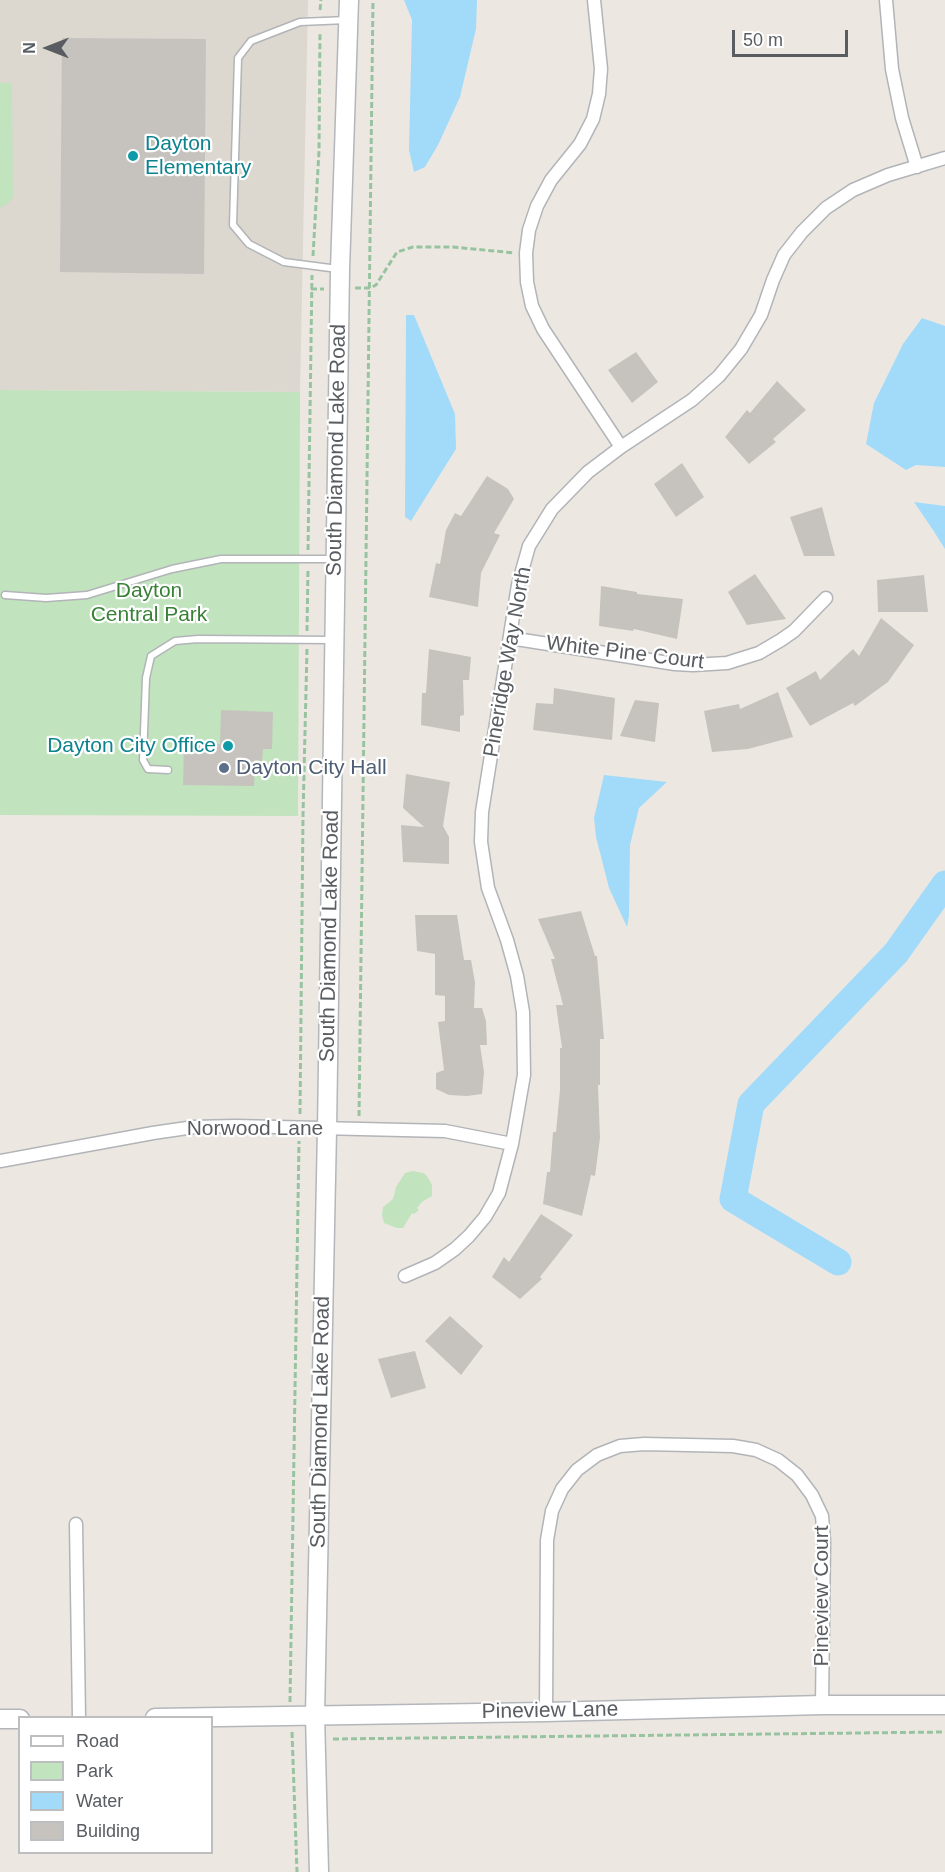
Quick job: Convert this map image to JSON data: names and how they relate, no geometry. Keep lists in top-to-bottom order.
{
  "streets": {
    "street": [
      "South Diamond Lake Road",
      "White Pine Court",
      "Pineridge Way North",
      "Norwood Lane",
      "Pineview Court",
      "Pineview Lane"
    ]
  },
  "crossings": [
    ["South Diamond Lake Road", "Norwood Lane"],
    ["South Diamond Lake Road", "Pineview Lane"],
    ["White Pine Court", "Pineridge Way North"],
    ["Pineridge Way North", "Norwood Lane"],
    ["Pineview Court", "Pineview Lane"]
  ],
  "parks": ["Dayton Central Park"],
  "places": ["Dayton Elementary", "Dayton City Office", "Dayton City Hall"],
  "legend": [
    "Road",
    "Park",
    "Water",
    "Building"
  ],
  "scale_bar": "50 m",
  "north": "left"
}
